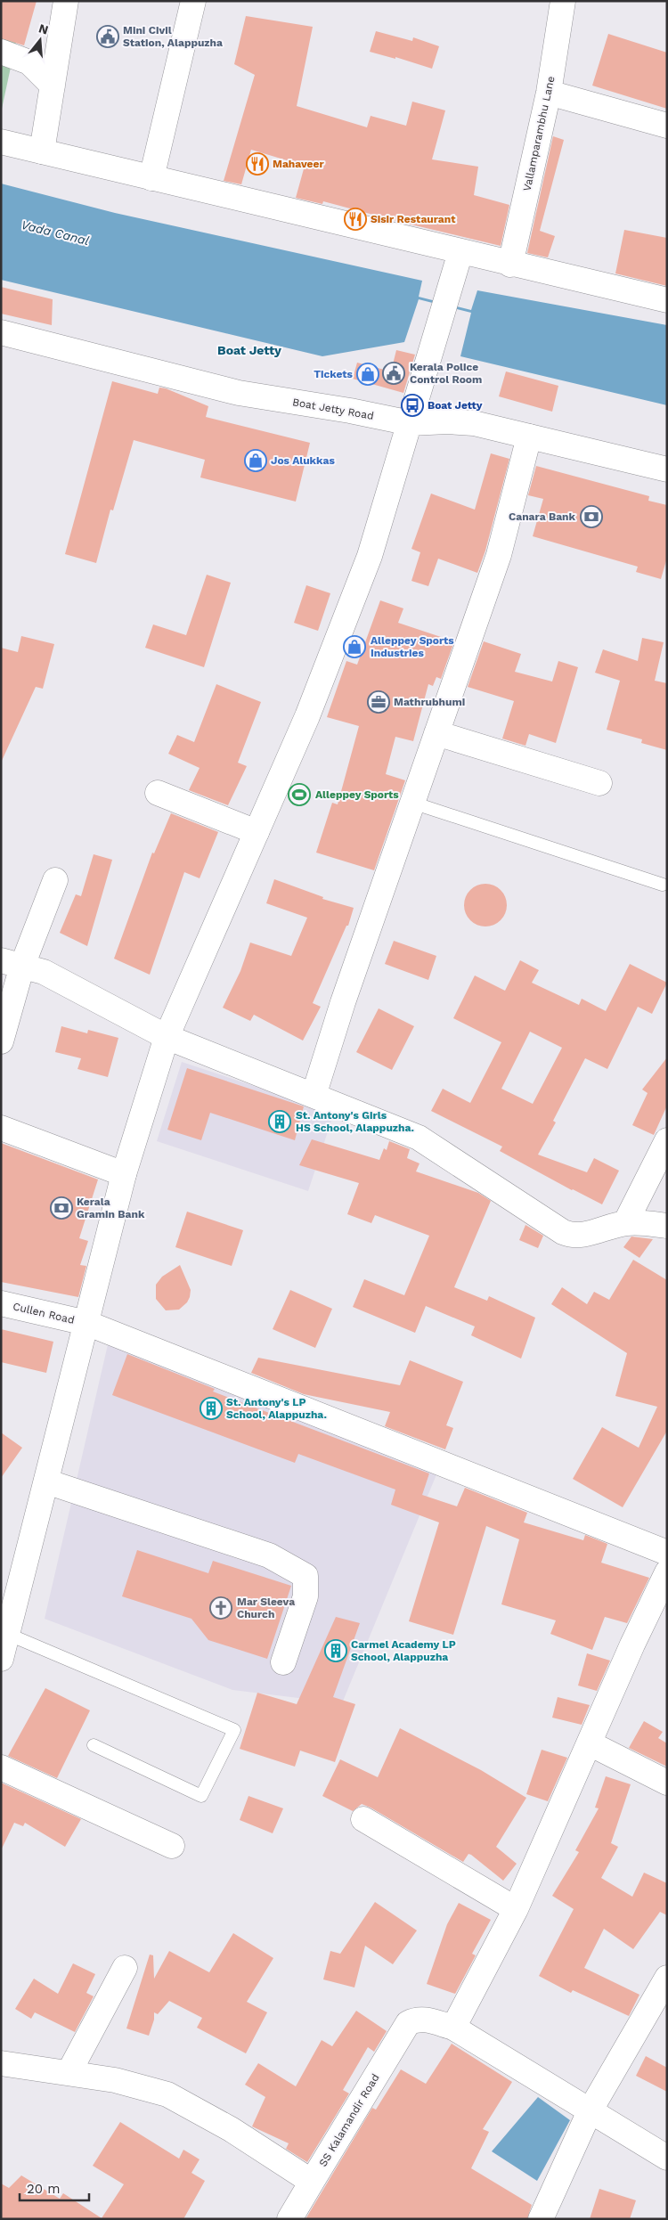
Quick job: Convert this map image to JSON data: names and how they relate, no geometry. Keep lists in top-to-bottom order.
{
  "streets": {
    "street": [
      "Vallamparambhu Lane",
      "Boat Jetty Road",
      "Cullen Road",
      "SS Kalamandir Road"
    ]
  },
  "districts": ["Boat Jetty"],
  "water": ["Vada Canal"],
  "places": {
    "public building": ["Mini Civil Station, Alappuzha", "Kerala Police Control Room"],
    "restaurant": ["Mahaveer", "Sisir Restaurant"],
    "shop": ["Tickets", "Jos Alukkas", "Alleppey Sports Industries"],
    "bus stop": ["Boat Jetty"],
    "bank": ["Canara Bank", "Kerala Gramin Bank"],
    "office": ["Mathrubhumi"],
    "sports": ["Alleppey Sports"],
    "building": ["St. Antony's Girls HS School, Alappuzha.", "St. Antony's LP School, Alappuzha.", "Carmel Academy LP School, Alappuzha"],
    "church": ["Mar Sleeva Church"]
  },
  "scale_bar": "20 m",
  "north": "top"
}
